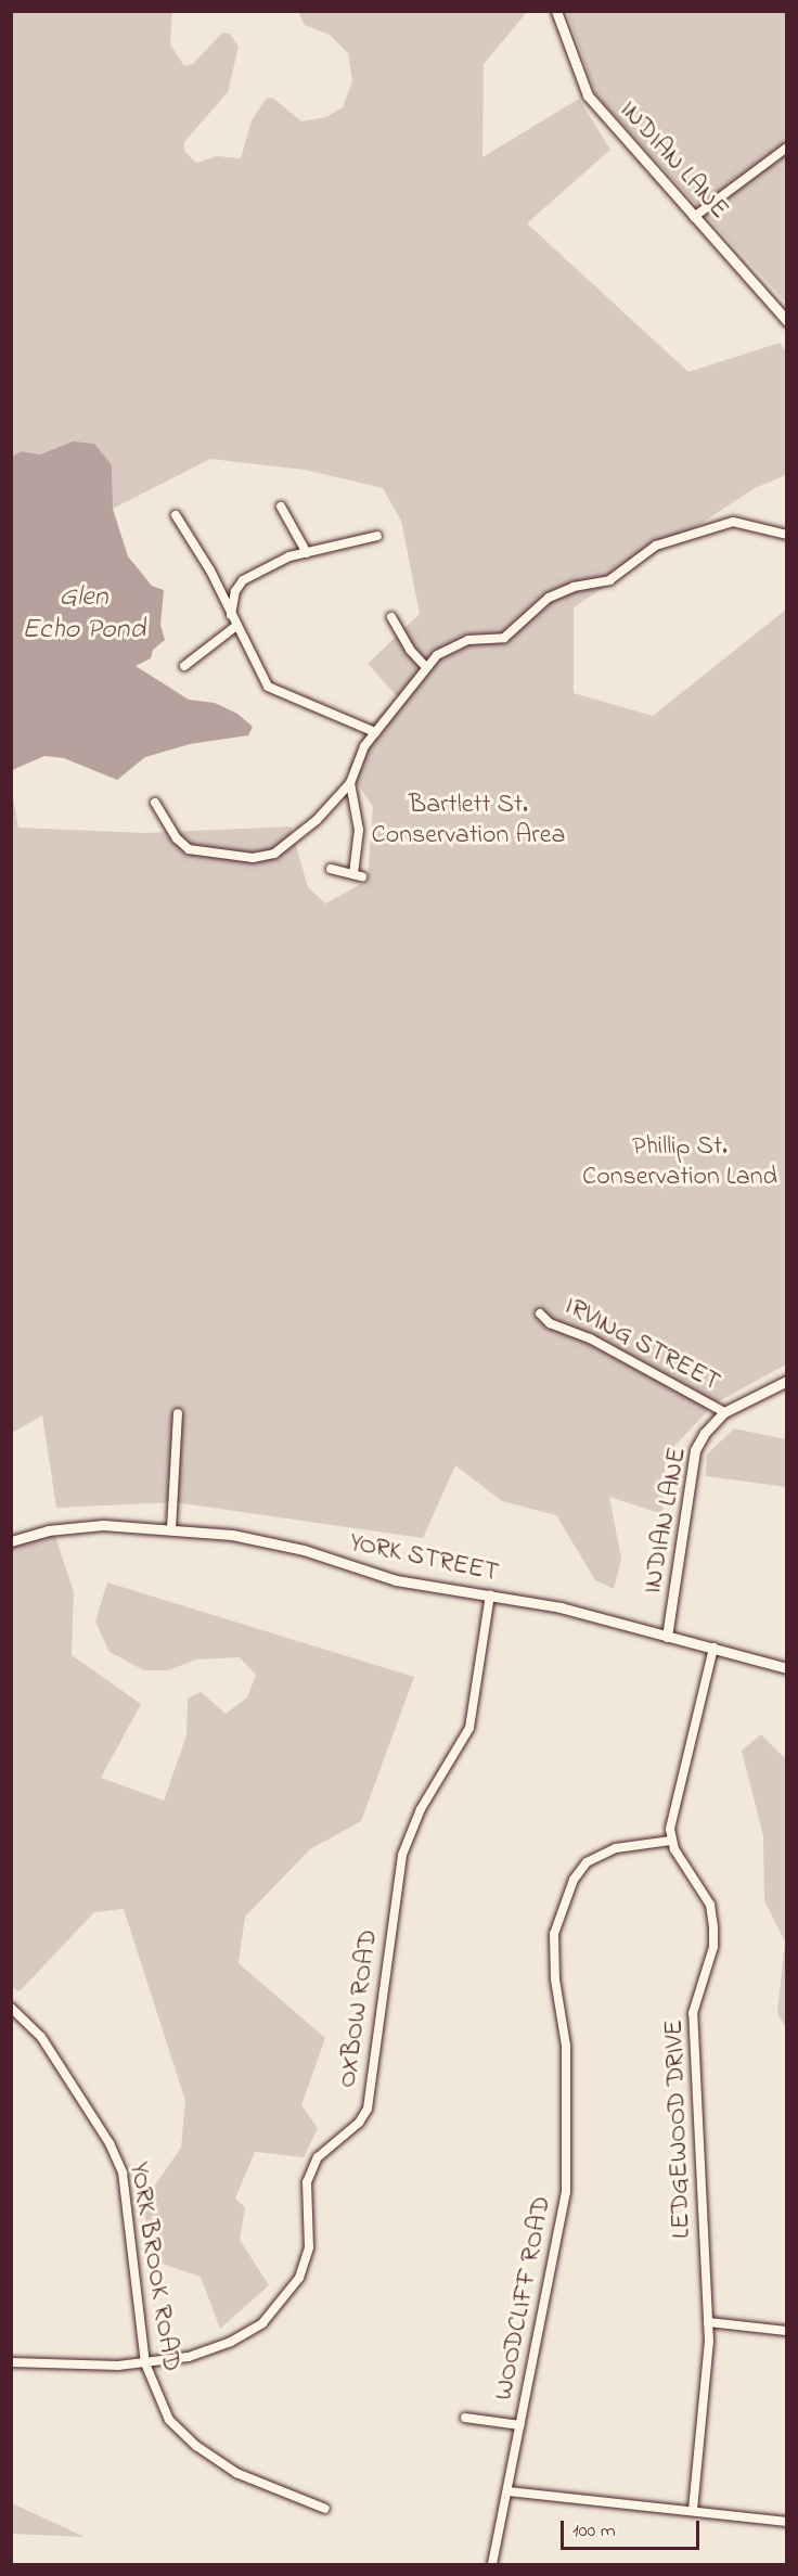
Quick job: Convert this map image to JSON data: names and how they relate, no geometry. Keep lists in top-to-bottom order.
{
  "streets": {
    "street": [
      "INDIAN LANE",
      "IRVING STREET",
      "YORK STREET",
      "OXBOW ROAD",
      "LEDGEWOOD DRIVE",
      "YORK BROOK ROAD",
      "WOODCLIFF ROAD"
    ]
  },
  "crossings": [
    ["INDIAN LANE", "IRVING STREET"],
    ["INDIAN LANE", "YORK STREET"],
    ["YORK STREET", "OXBOW ROAD"],
    ["OXBOW ROAD", "YORK BROOK ROAD"],
    ["LEDGEWOOD DRIVE", "WOODCLIFF ROAD"]
  ],
  "water": ["Glen Echo Pond"],
  "parks": ["Bartlett St. Conservation Area", "Phillip St. Conservation Land"],
  "scale_bar": "100 m"
}
